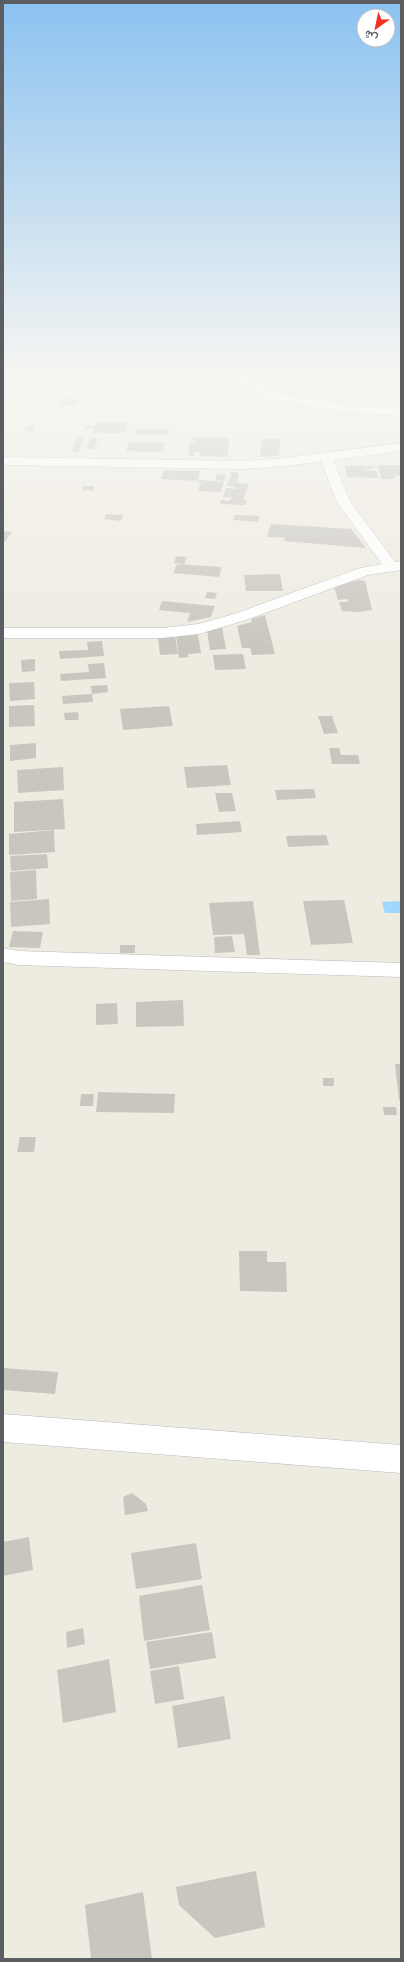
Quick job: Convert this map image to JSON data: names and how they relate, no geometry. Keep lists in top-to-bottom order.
{
  "north": "bottom left"
}
